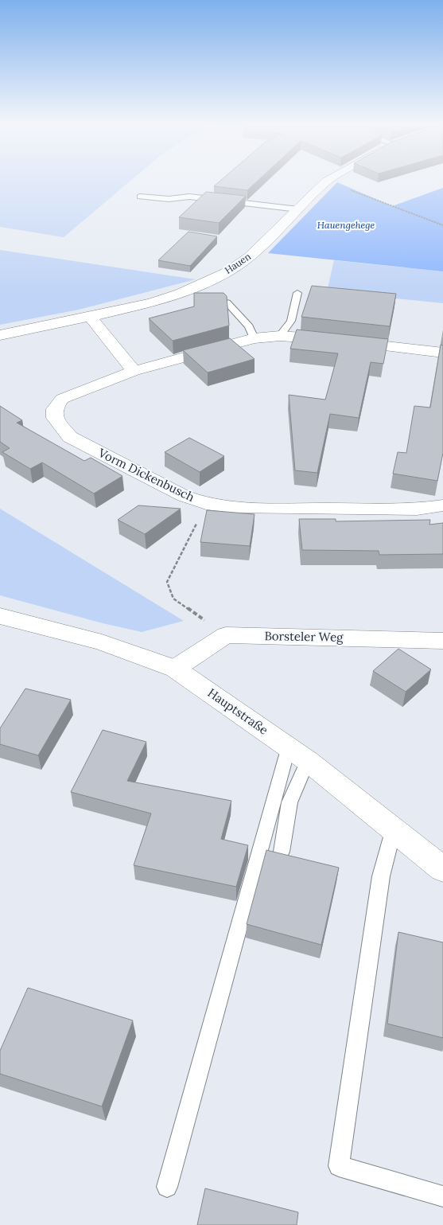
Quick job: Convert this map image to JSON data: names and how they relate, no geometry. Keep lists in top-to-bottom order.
{
  "streets": {
    "street": [
      "Hauen",
      "Vorm Dickenbusch",
      "Borsteler Weg",
      "Hauptstraße"
    ]
  },
  "parks": ["Hauengehege"]
}
